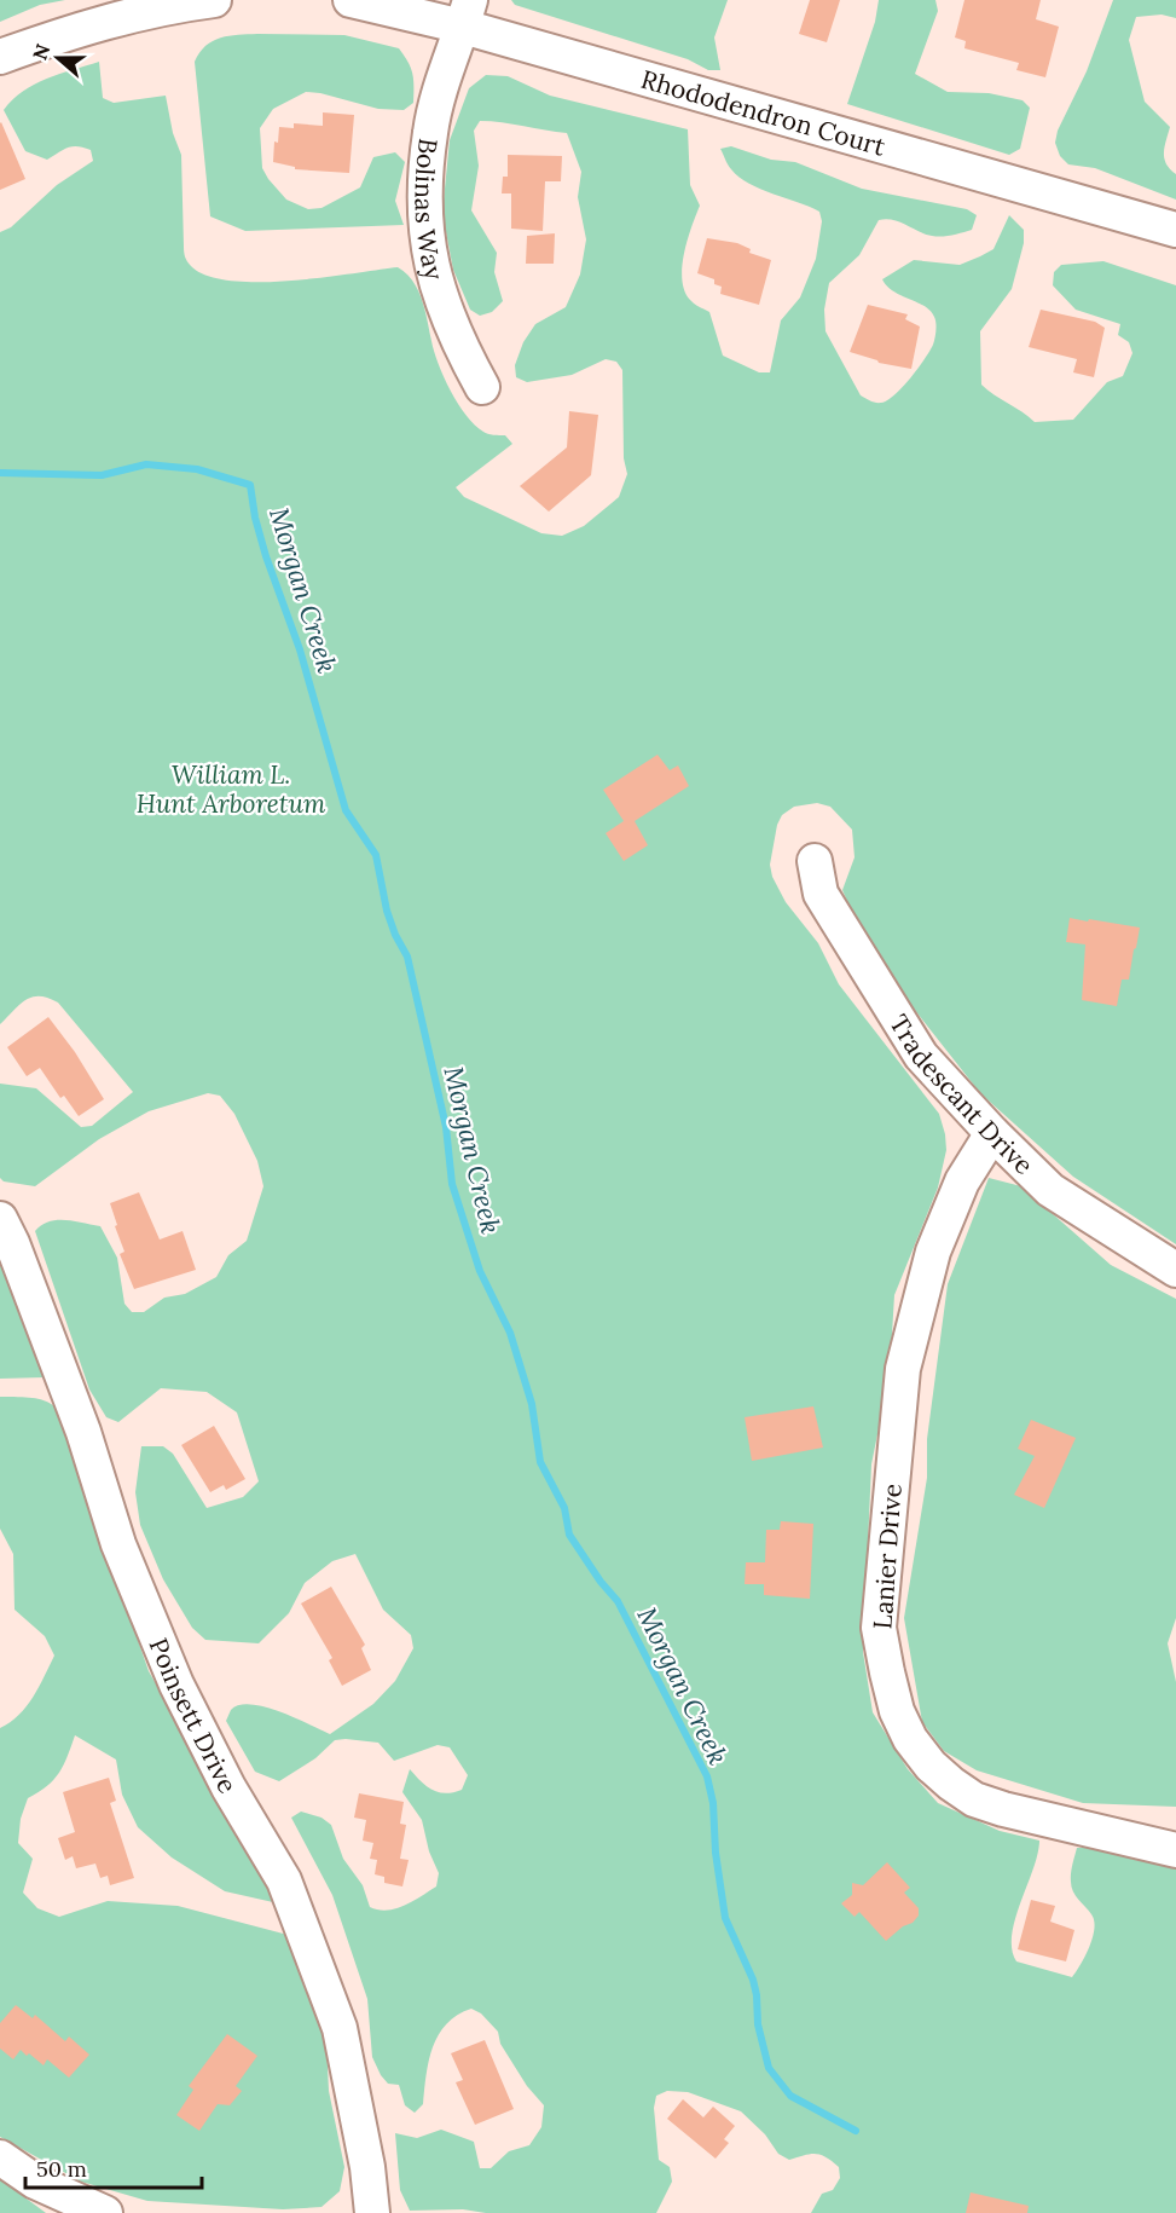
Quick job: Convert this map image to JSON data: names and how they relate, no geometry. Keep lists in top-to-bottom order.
{
  "streets": {
    "street": [
      "Rhododendron Court",
      "Bolinas Way",
      "Tradescant Drive",
      "Lanier Drive",
      "Poinsett Drive"
    ]
  },
  "crossings": [
    ["Rhododendron Court", "Bolinas Way"],
    ["Tradescant Drive", "Lanier Drive"]
  ],
  "water": ["Morgan Creek"],
  "parks": ["William L. Hunt Arboretum"],
  "scale_bar": "50 m",
  "north": "left"
}
